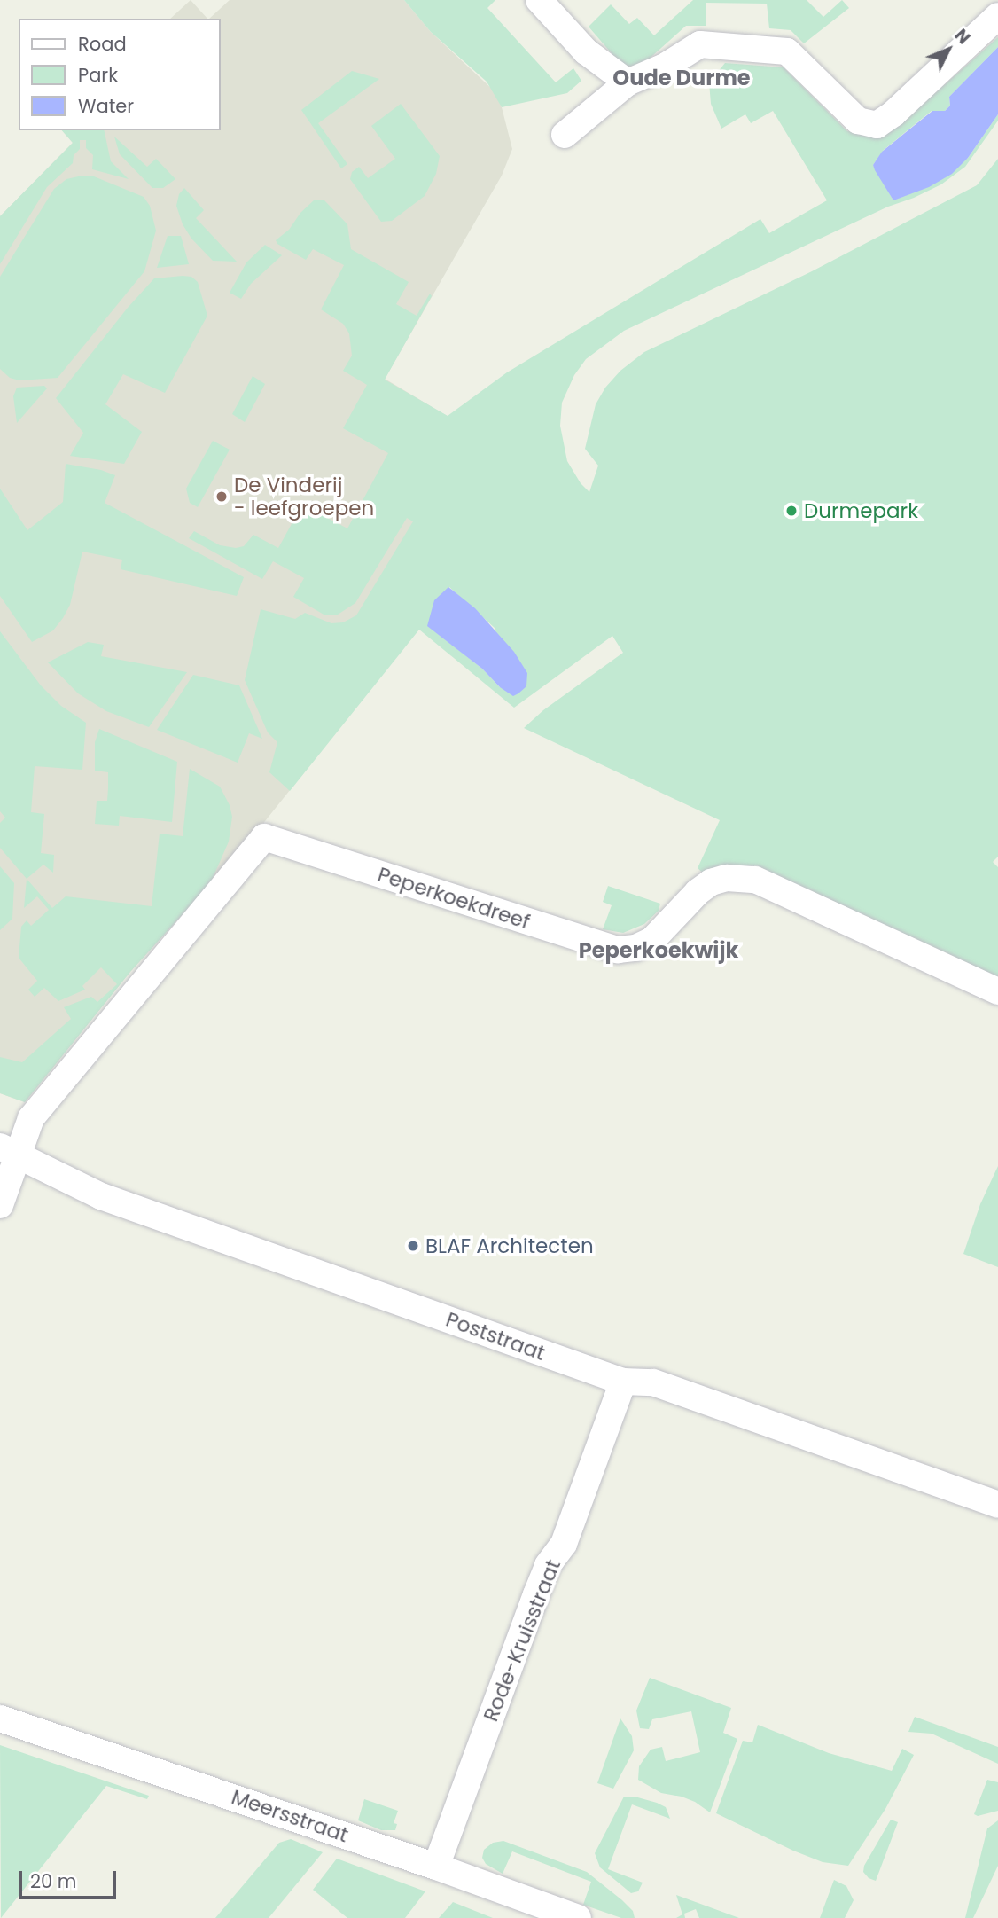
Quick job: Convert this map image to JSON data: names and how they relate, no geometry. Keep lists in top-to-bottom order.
{
  "streets": {
    "street": [
      "Peperkoekdreef",
      "Poststraat",
      "Rode-Kruisstraat",
      "Meersstraat"
    ]
  },
  "crossings": [
    ["Peperkoekdreef", "Poststraat"],
    ["Poststraat", "Rode-Kruisstraat"],
    ["Rode-Kruisstraat", "Meersstraat"]
  ],
  "districts": ["Oude Durme", "Peperkoekwijk"],
  "places": ["De Vinderij - leefgroepen", "Durmepark", "BLAF Architecten"],
  "legend": ["Road", "Park", "Water"],
  "scale_bar": "20 m",
  "north": "top right"
}
